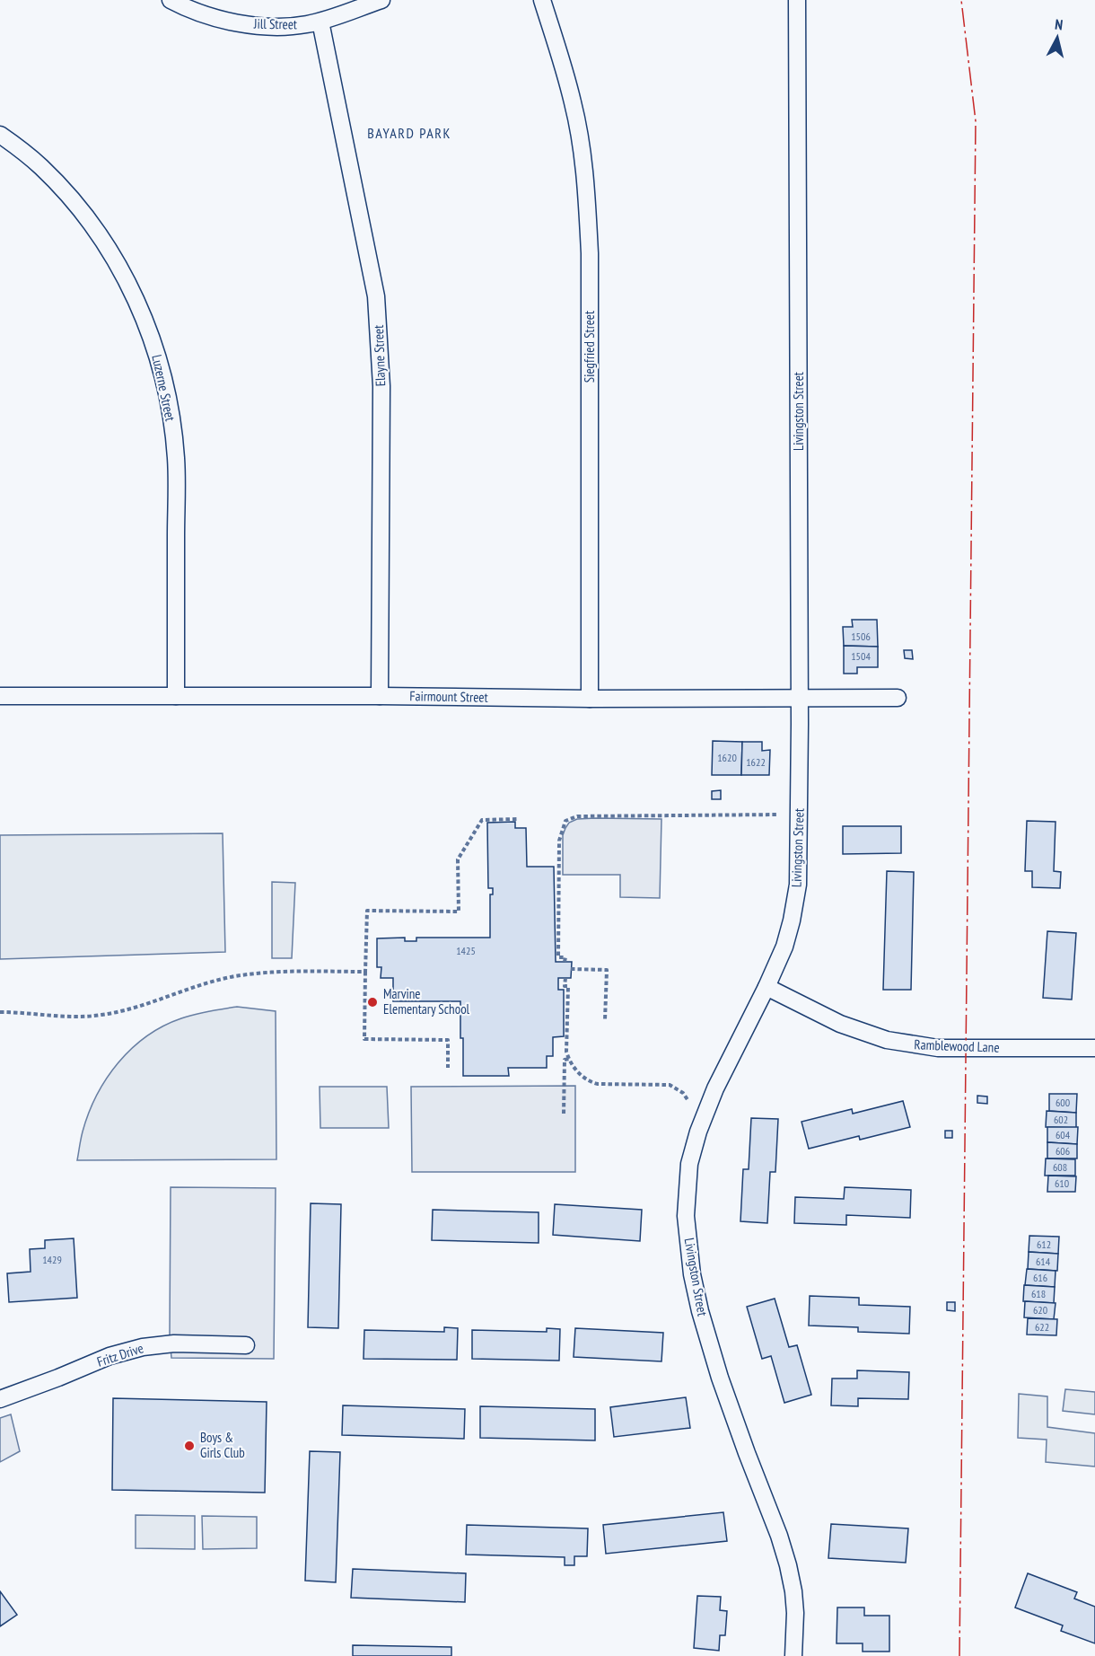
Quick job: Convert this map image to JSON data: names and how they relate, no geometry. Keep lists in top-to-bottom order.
{
  "streets": {
    "street": [
      "Jill Street",
      "Siegfried Street",
      "Elayne Street",
      "Luzerne Street",
      "Livingston Street",
      "Fairmount Street",
      "Ramblewood Lane",
      "Fritz Drive"
    ]
  },
  "crossings": [
    ["Jill Street", "Elayne Street"],
    ["Siegfried Street", "Fairmount Street"],
    ["Elayne Street", "Fairmount Street"],
    ["Luzerne Street", "Fairmount Street"],
    ["Livingston Street", "Fairmount Street"],
    ["Livingston Street", "Ramblewood Lane"]
  ],
  "districts": ["BAYARD PARK"],
  "places": ["Marvine Elementary School", "Boys & Girls Club"],
  "house_numbers": [
    "1506",
    "1504",
    "1620",
    "1622",
    "1425",
    "600",
    "602",
    "604",
    "606",
    "608",
    "610",
    "612",
    "1429",
    "614",
    "616",
    "618",
    "620",
    "622"
  ],
  "north": "top"
}
